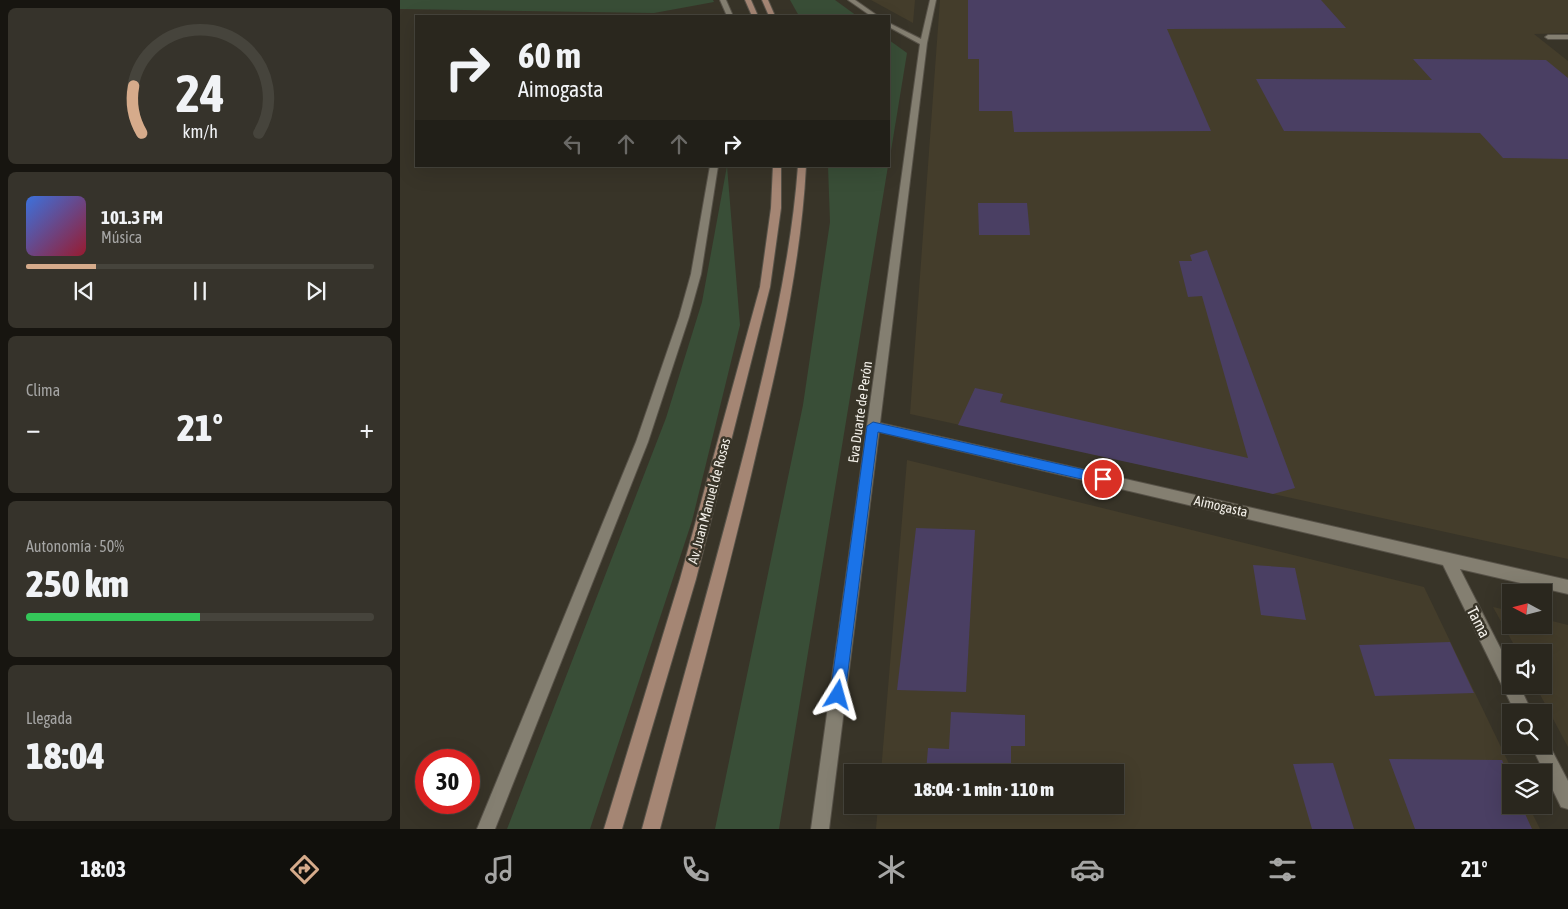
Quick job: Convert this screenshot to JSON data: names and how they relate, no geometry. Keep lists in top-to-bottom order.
{
  "streets": {
    "main road": ["Av. Juan Manuel de Rosas"],
    "street": ["Eva Duarte de Perón", "Aimogasta", "Tama"]
  },
  "crossings": [
    ["Eva Duarte de Perón", "Aimogasta"],
    ["Aimogasta", "Tama"]
  ],
  "north": "left",
  "page": {
    "turn": ["60 m", "Aimogasta"],
    "song": ["101.3 FM", "Música"],
    "tile": [
      "Clima",
      ["Autonomía · 50%", "250 km"],
      ["Llegada", "18:04"]
    ],
    "heat": ["−", "21°", "+"],
    "limit": "30",
    "trip": "18:04 · 1 min · 110 m",
    "tabs": ["18:03", "21°"],
    "gauge": ["24", "km/h"]
  }
}
